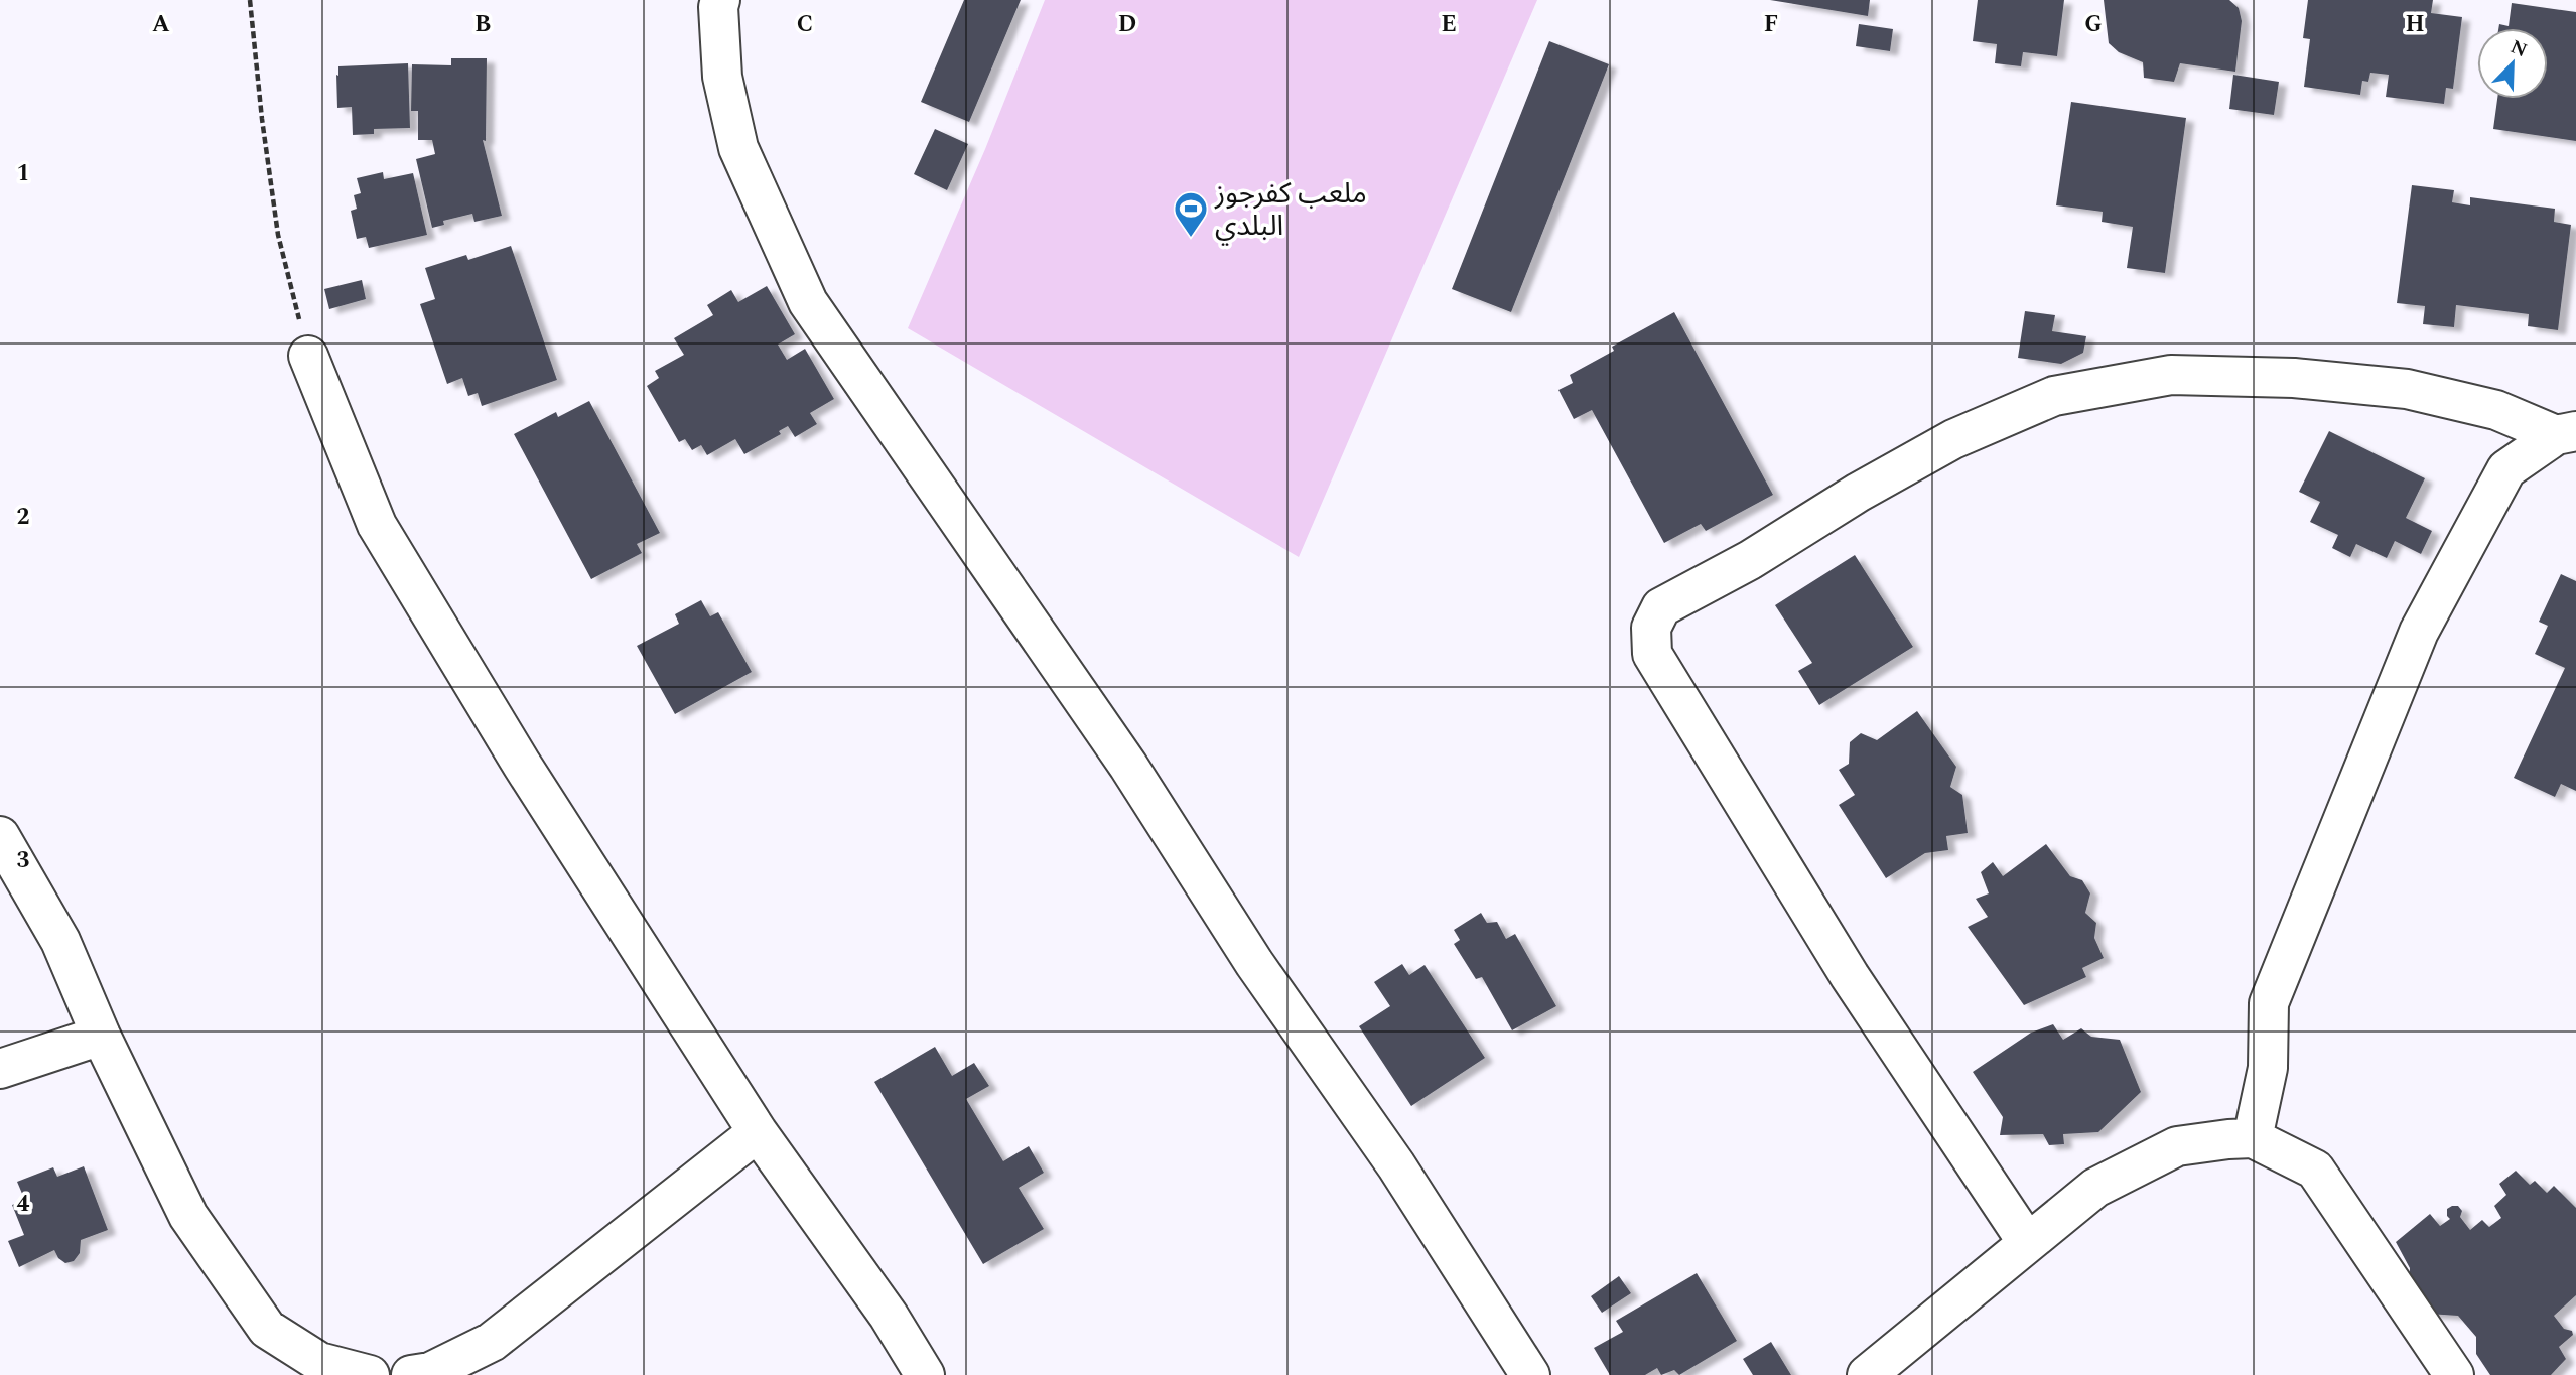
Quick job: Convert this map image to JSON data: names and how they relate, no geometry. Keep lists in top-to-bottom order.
{
  "places": {
    "sports": ["ملعب كفرجوز البلدي"]
  },
  "north": "top right",
  "grid": {
    "columns": [
      "A",
      "B",
      "C",
      "D",
      "E",
      "F",
      "G",
      "H"
    ],
    "rows": [
      "1",
      "2",
      "3",
      "4"
    ]
  }
}
